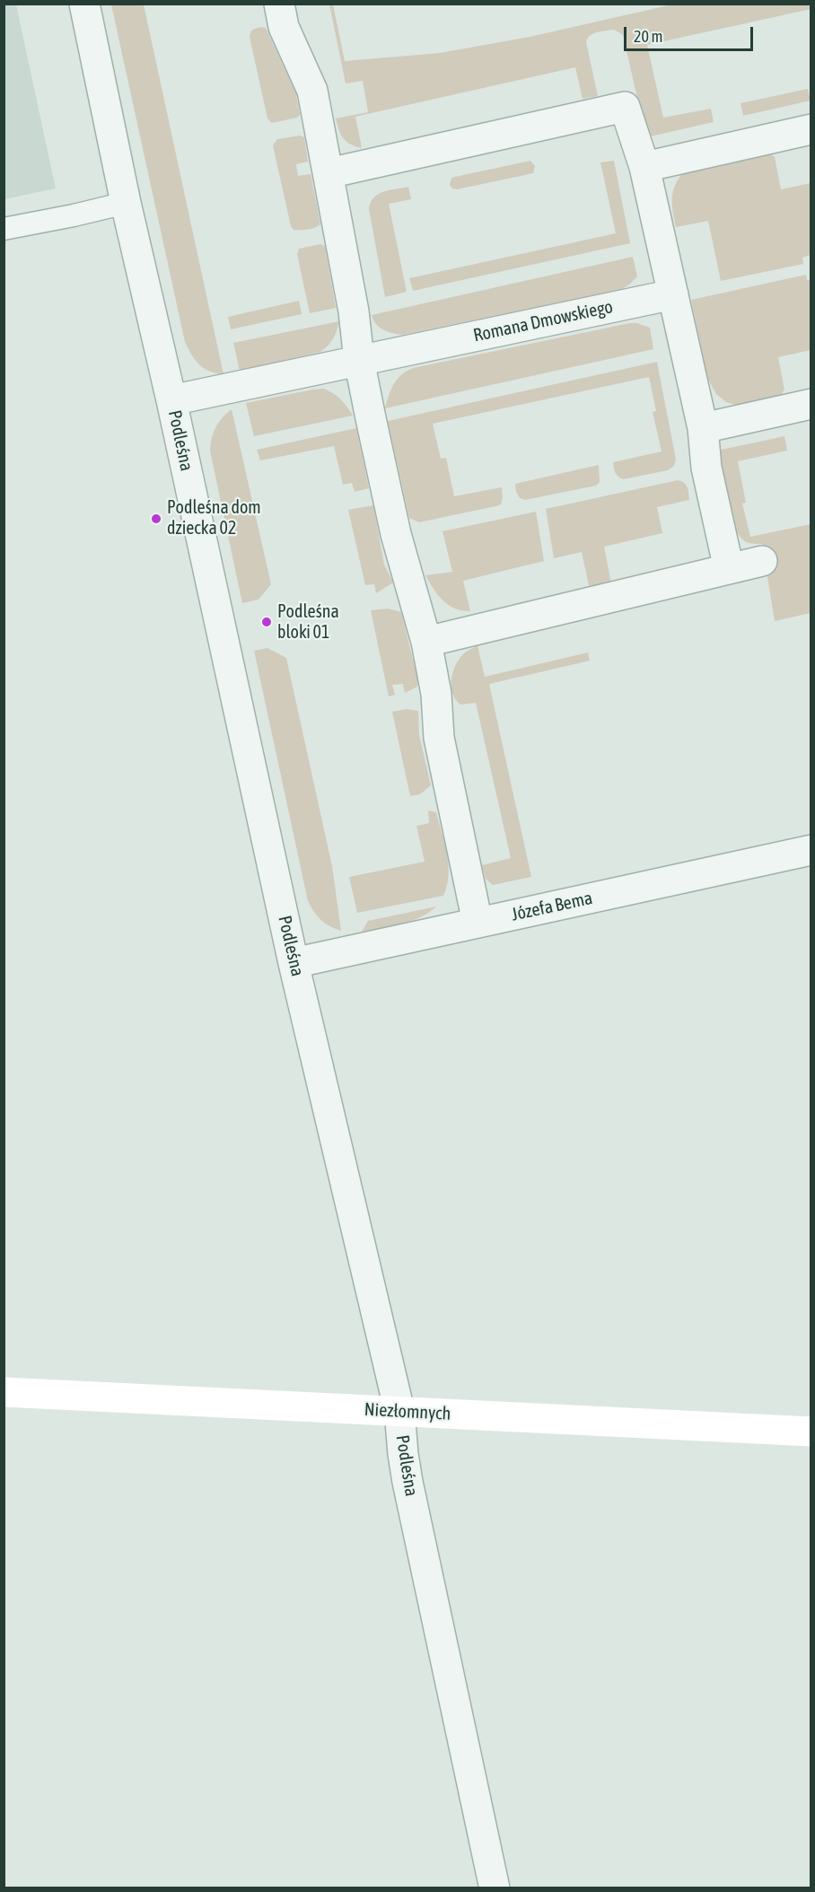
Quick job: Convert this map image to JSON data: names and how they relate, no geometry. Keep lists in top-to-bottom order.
{
  "streets": {
    "street": [
      "Romana Dmowskiego",
      "Podleśna",
      "Józefa Bema",
      "Niezłomnych"
    ]
  },
  "crossings": [
    ["Romana Dmowskiego", "Podleśna"],
    ["Podleśna", "Józefa Bema"],
    ["Podleśna", "Niezłomnych"]
  ],
  "places": ["Podleśna dom dziecka 02", "Podleśna bloki 01"],
  "scale_bar": "20 m"
}
